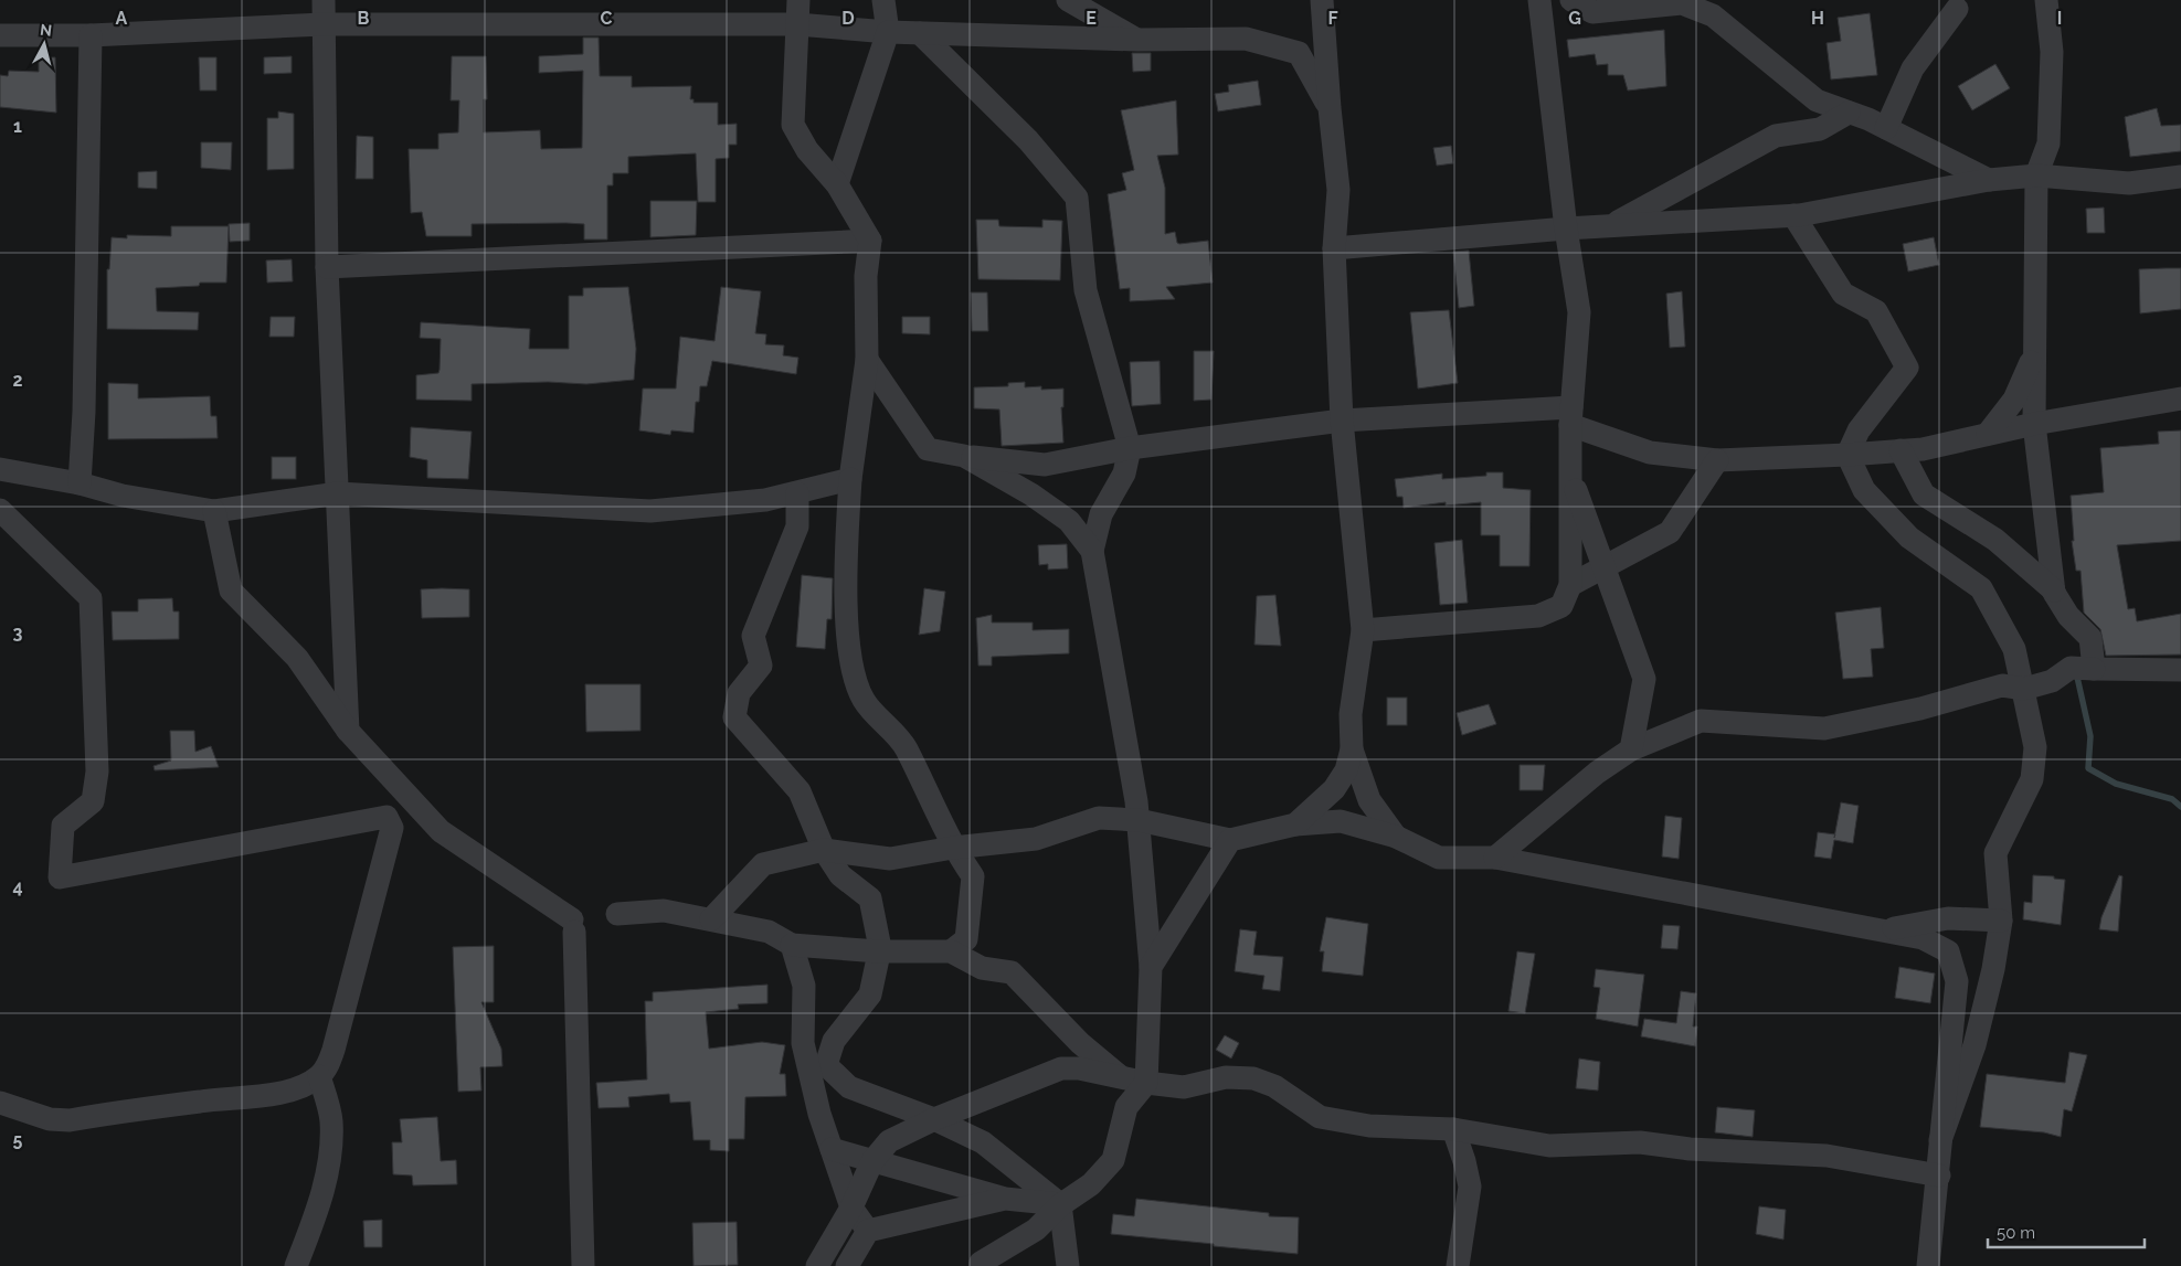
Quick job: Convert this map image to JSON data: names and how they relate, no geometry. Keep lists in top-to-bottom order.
{
  "scale_bar": "50 m",
  "north": "top",
  "grid": {
    "columns": [
      "A",
      "B",
      "C",
      "D",
      "E",
      "F",
      "G",
      "H",
      "I"
    ],
    "rows": [
      "1",
      "2",
      "3",
      "4",
      "5"
    ]
  }
}
